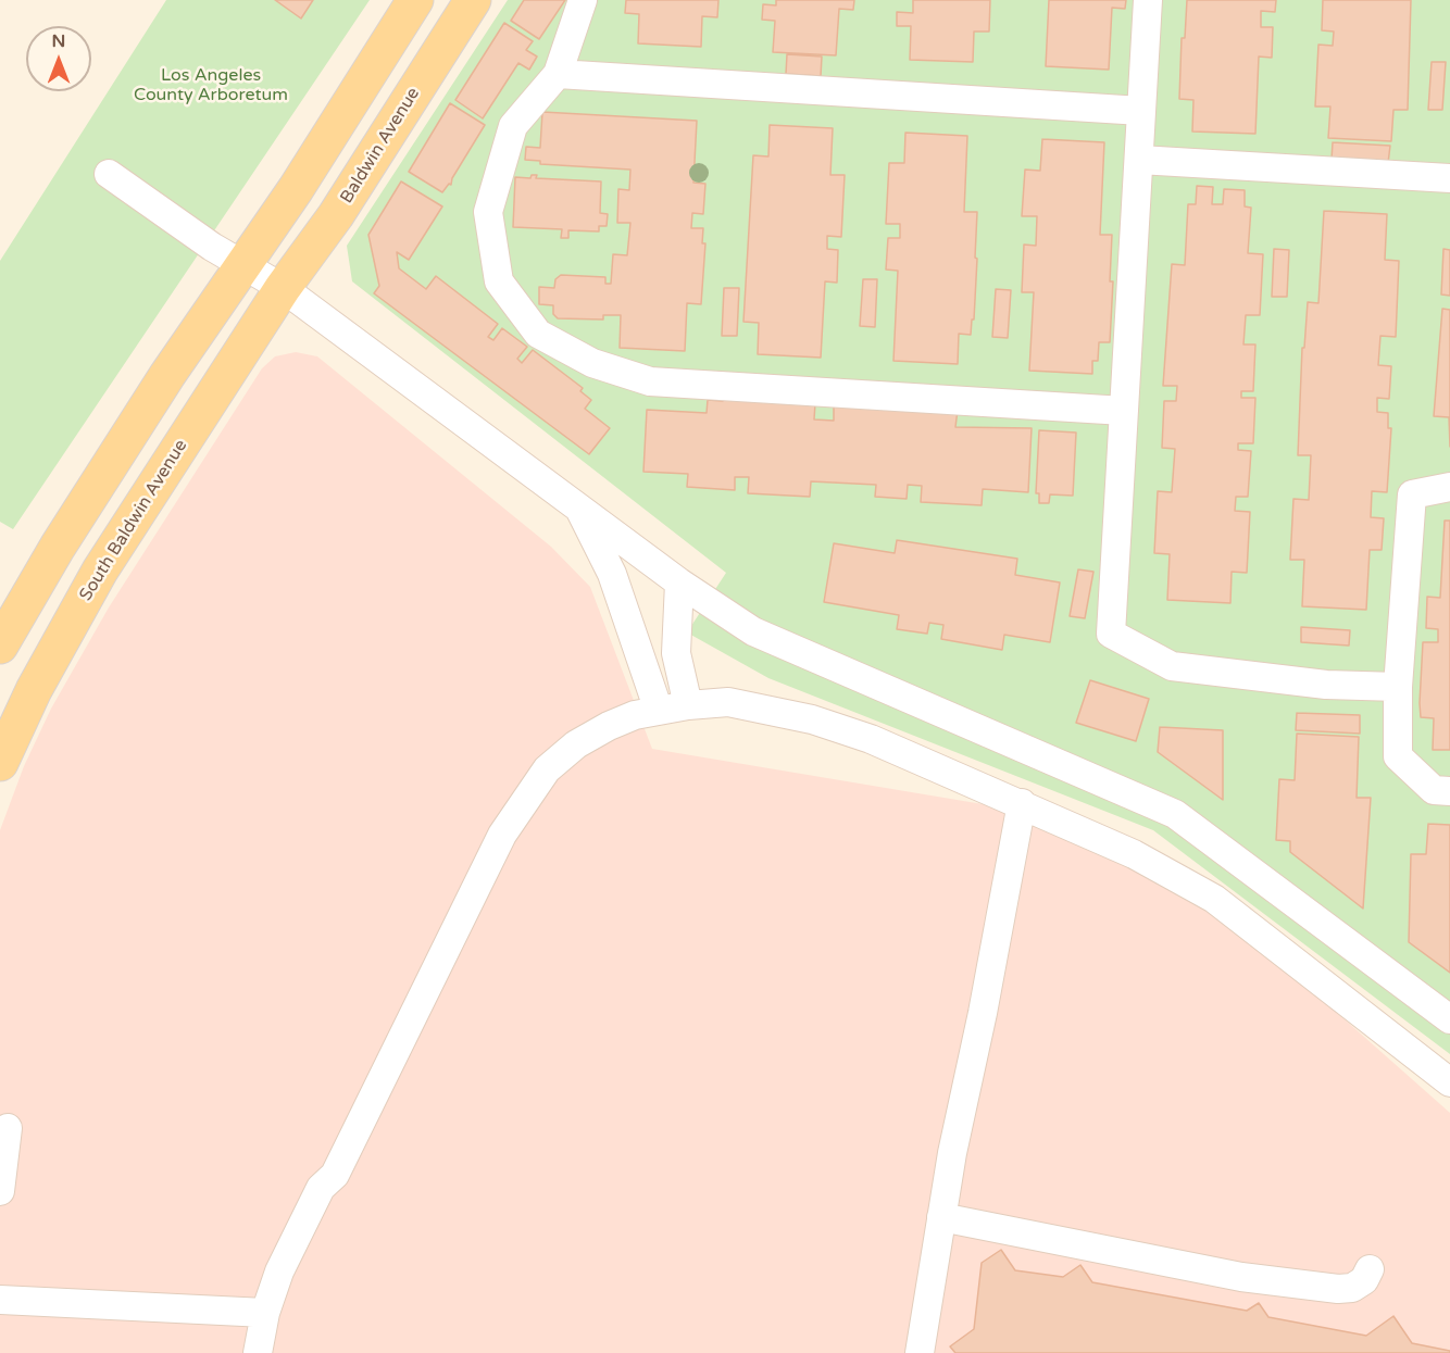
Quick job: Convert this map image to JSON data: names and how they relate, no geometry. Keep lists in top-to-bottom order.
{
  "streets": {
    "main road": ["Baldwin Avenue", "South Baldwin Avenue"]
  },
  "crossings": [
    ["Baldwin Avenue", "South Baldwin Avenue"]
  ],
  "parks": ["Los Angeles County Arboretum"],
  "north": "top"
}
